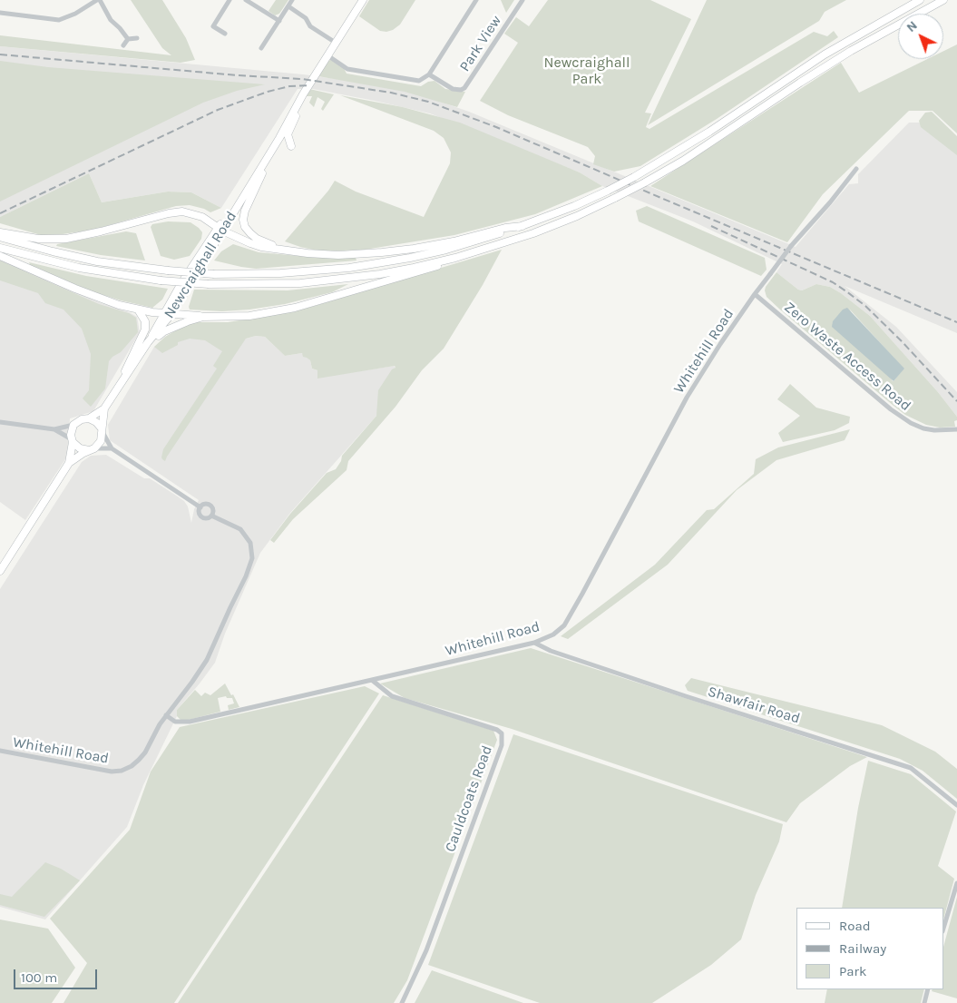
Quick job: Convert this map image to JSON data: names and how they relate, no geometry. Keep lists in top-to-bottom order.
{
  "streets": {
    "main road": ["Newcraighall Road"],
    "street": [
      "Park View",
      "Whitehill Road",
      "Zero Waste Access Road",
      "Shawfair Road",
      "Cauldcoats Road"
    ]
  },
  "crossings": [
    ["Whitehill Road", "Zero Waste Access Road"],
    ["Whitehill Road", "Shawfair Road"],
    ["Whitehill Road", "Cauldcoats Road"]
  ],
  "parks": ["Newcraighall Park"],
  "legend": ["Road", "Railway", "Park"],
  "scale_bar": "100 m",
  "north": "top left"
}
